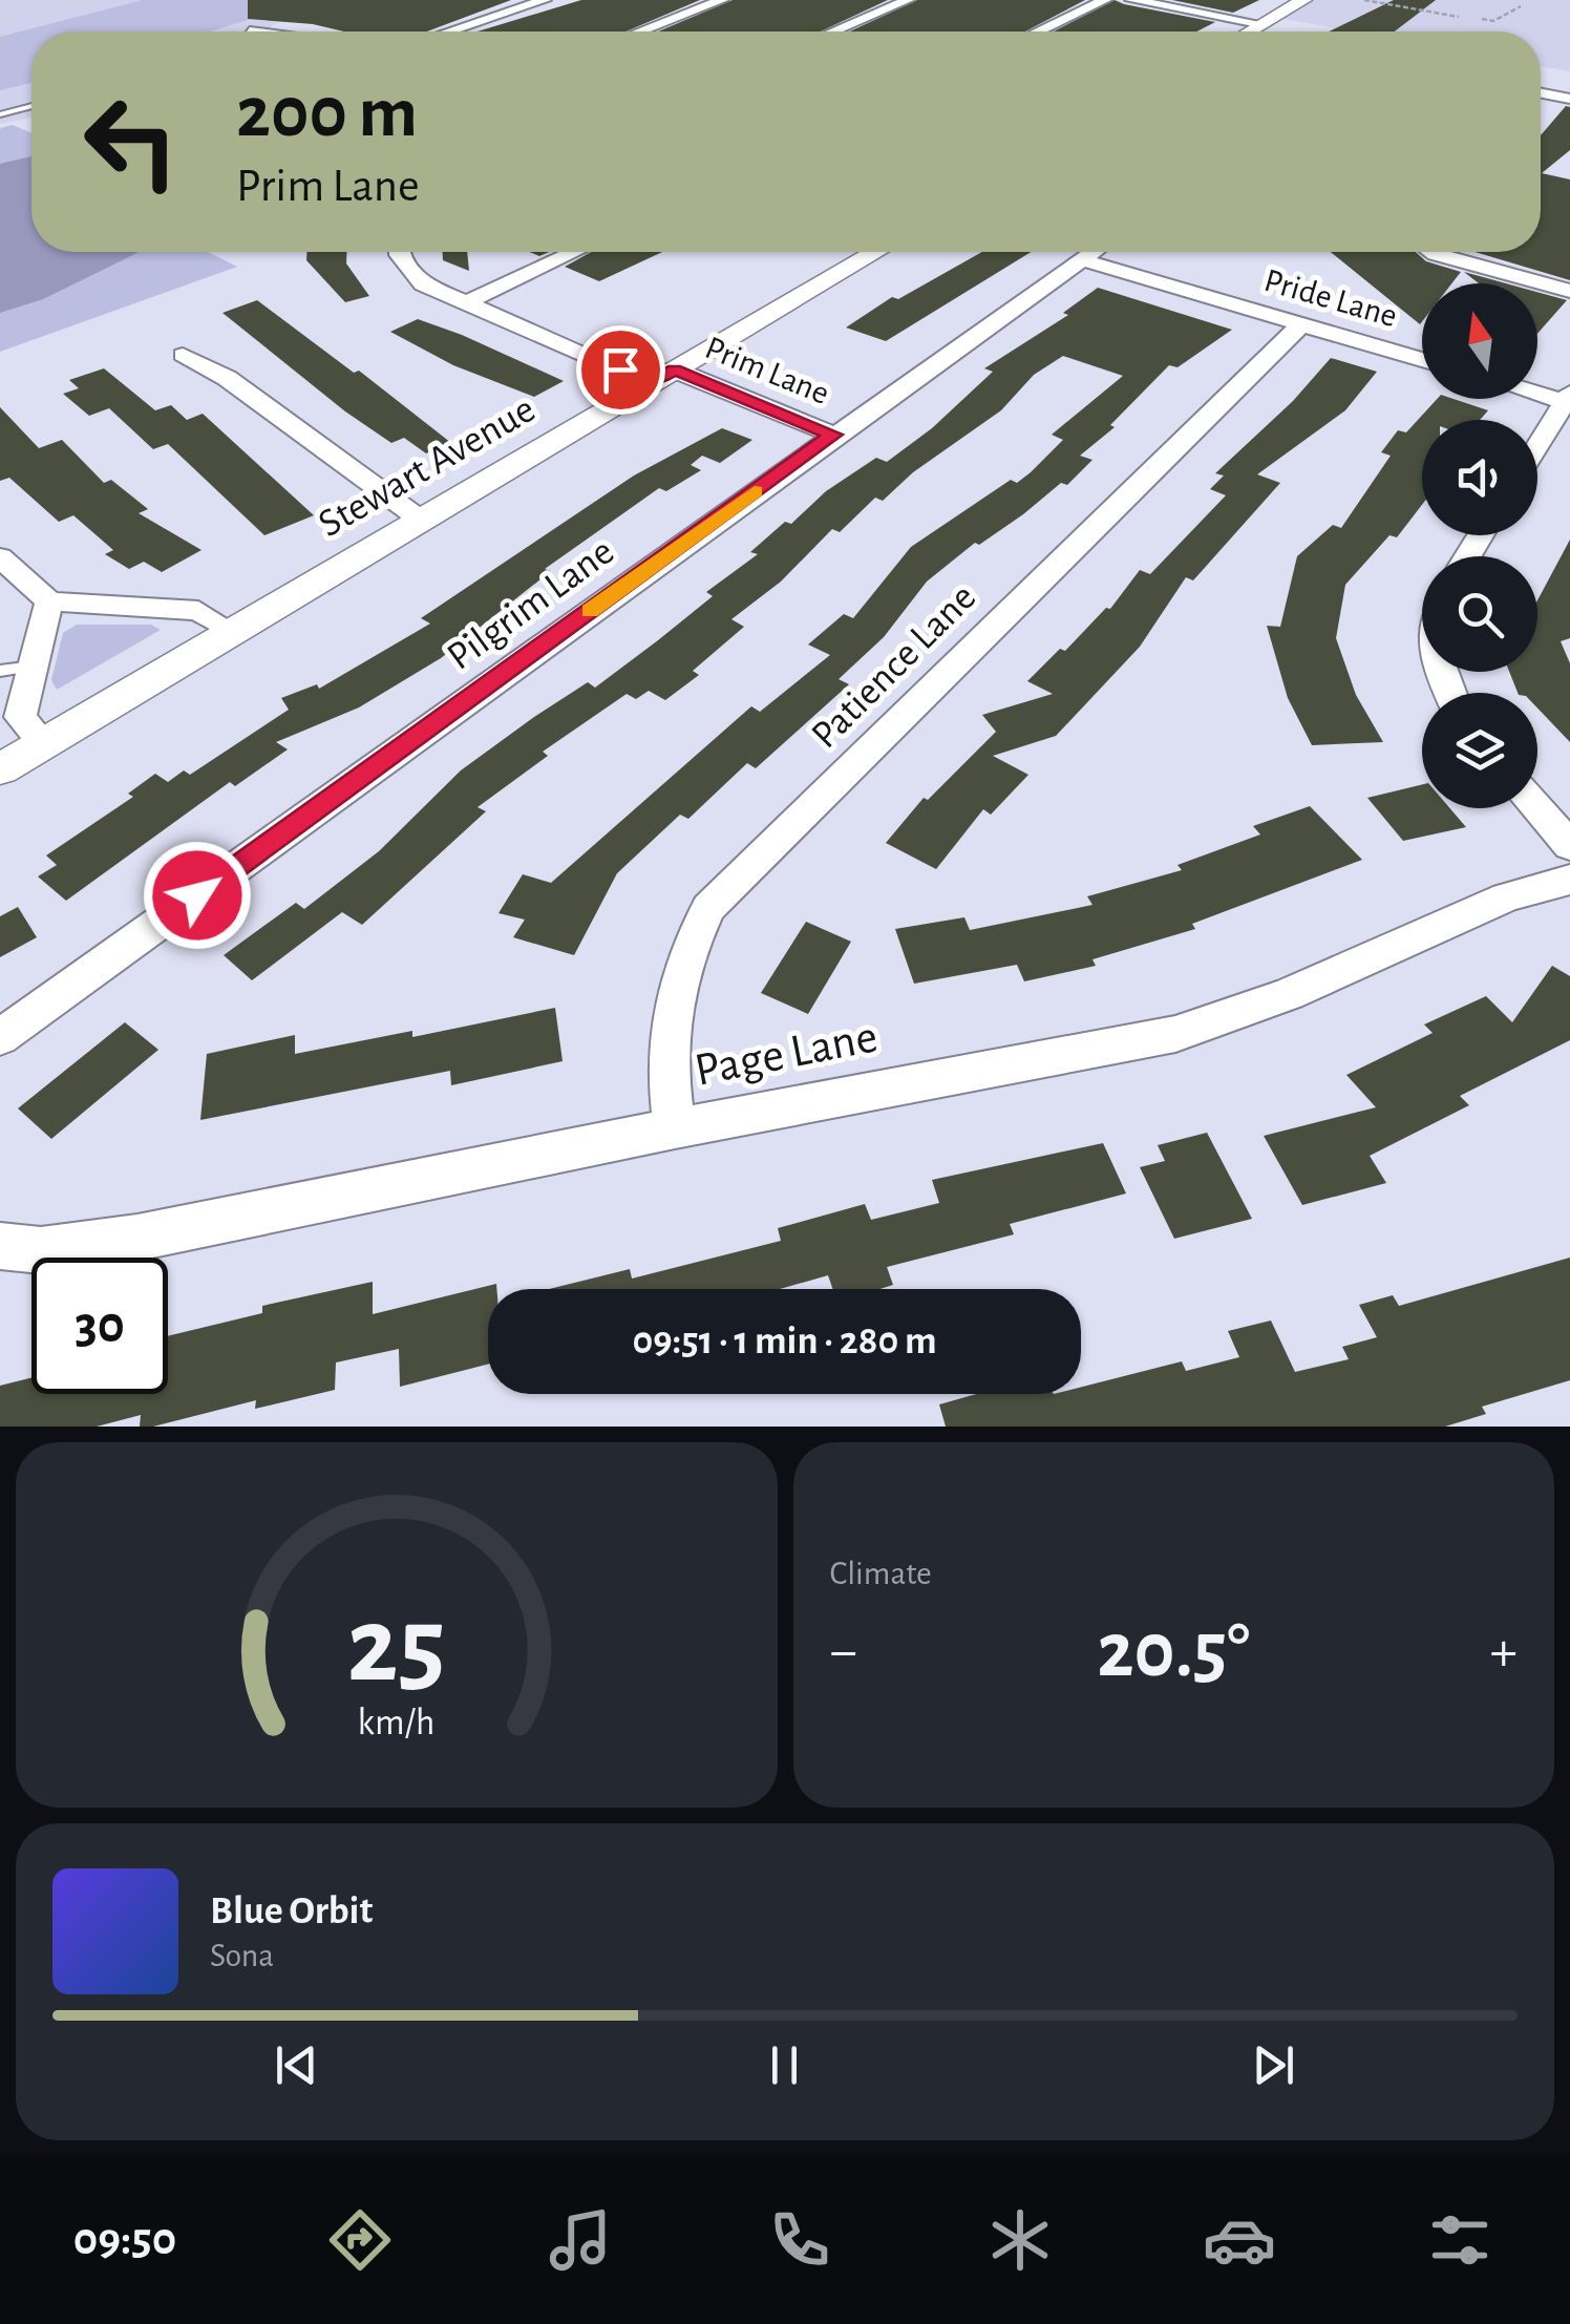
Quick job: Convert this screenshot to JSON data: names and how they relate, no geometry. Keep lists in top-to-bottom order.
{
  "streets": {
    "street": [
      "Pride Lane",
      "Prim Lane",
      "Stewart Avenue",
      "Pilgrim Lane",
      "Patience Lane",
      "Page Lane"
    ]
  },
  "crossings": [
    ["Pride Lane", "Pilgrim Lane"],
    ["Pride Lane", "Patience Lane"],
    ["Prim Lane", "Stewart Avenue"],
    ["Prim Lane", "Pilgrim Lane"],
    ["Patience Lane", "Page Lane"]
  ],
  "north": "top",
  "page": {
    "turn": ["200 m", "Prim Lane"],
    "limit": "30",
    "trip": "09:51 · 1 min · 280 m",
    "tile": "Climate",
    "heat": ["−", "20.5°", "+"],
    "song": ["Blue Orbit", "Sona"],
    "tabs": "09:50",
    "gauge": ["25", "km/h"]
  }
}
